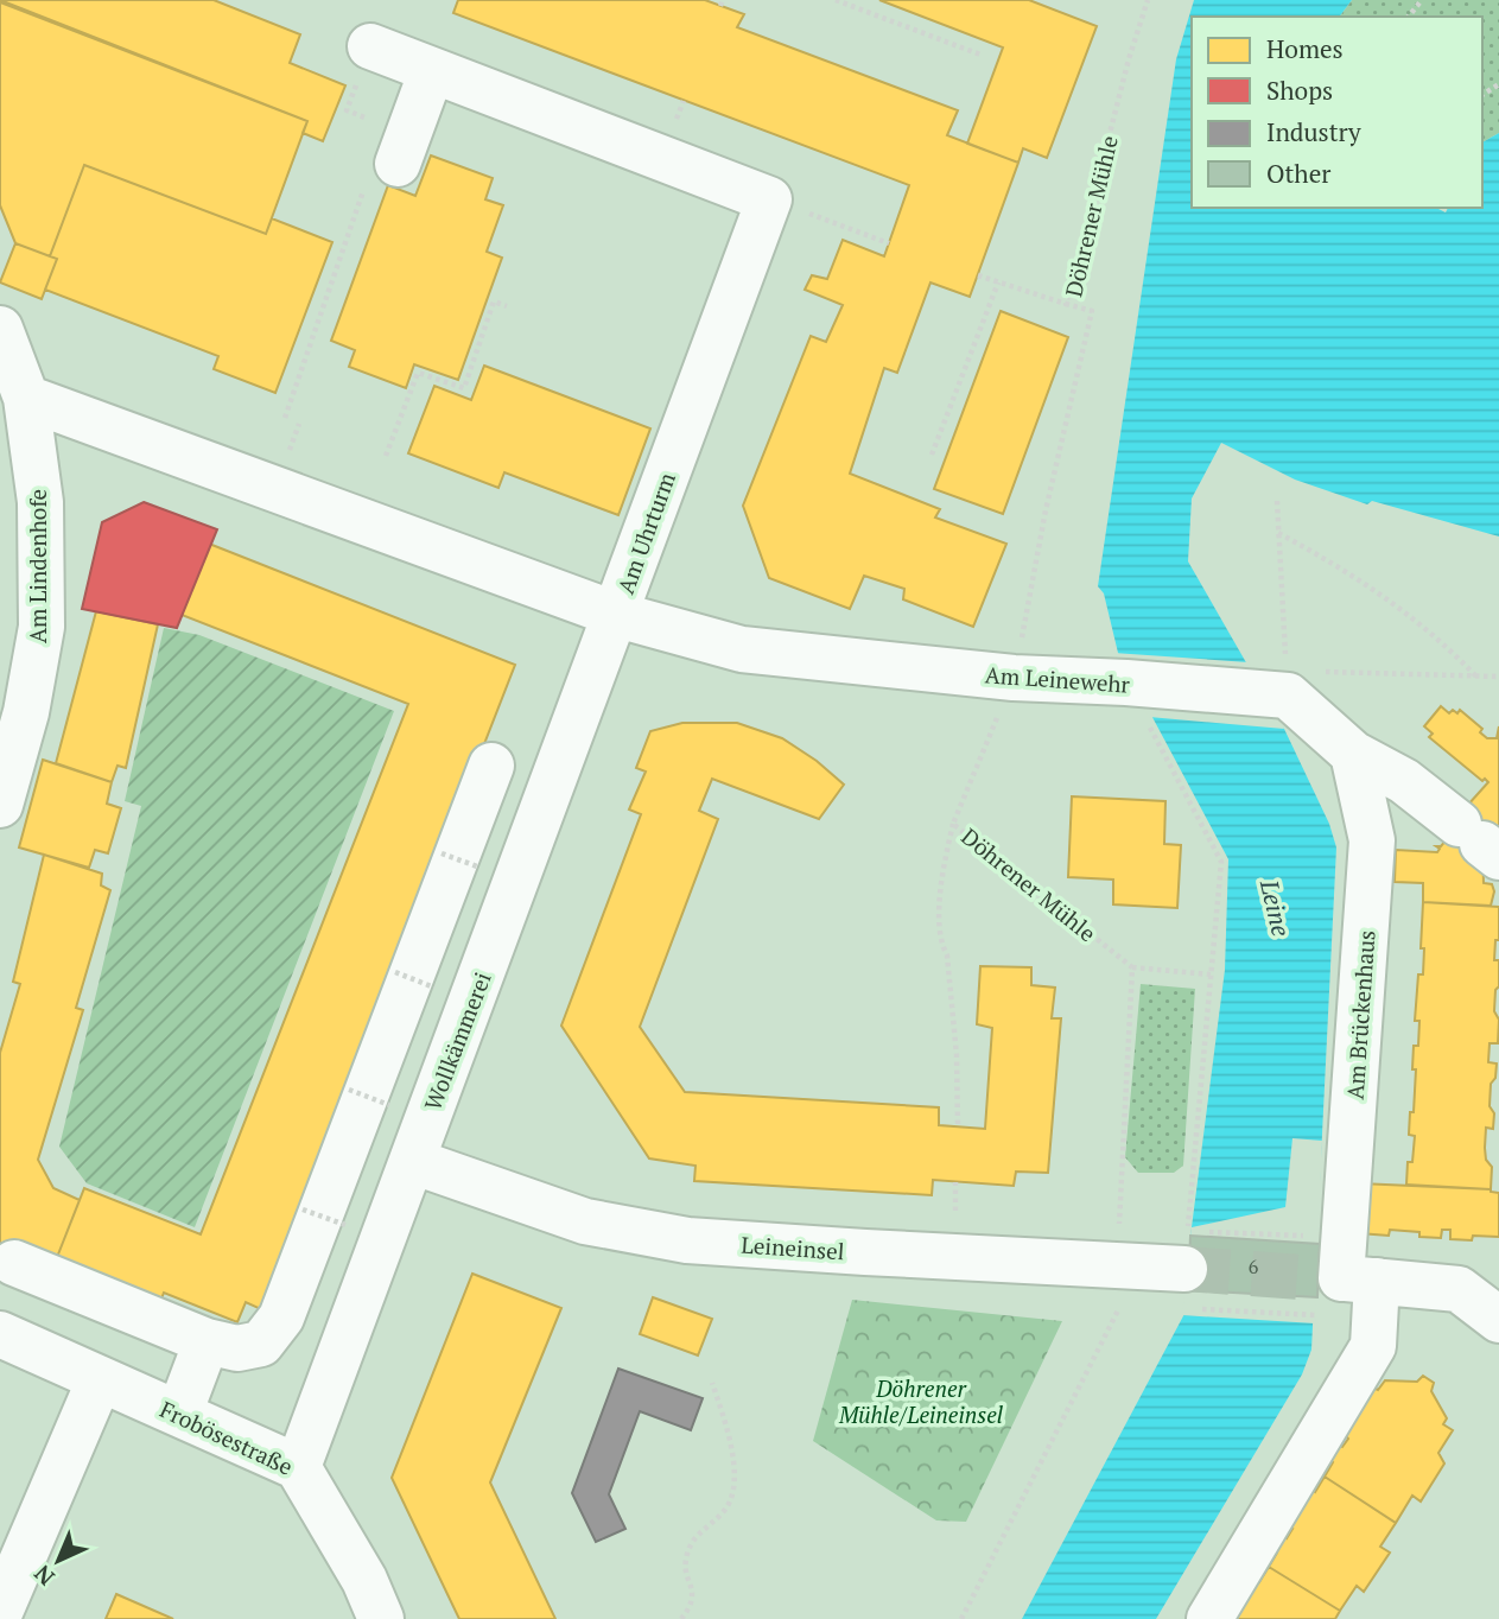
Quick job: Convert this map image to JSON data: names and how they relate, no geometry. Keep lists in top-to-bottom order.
{
  "streets": {
    "street": [
      "Am Uhrturm",
      "Am Lindenhofe",
      "Am Leinewehr",
      "Am Brückenhaus",
      "Wollkämmerei",
      "Leineinsel",
      "Frobösestraße"
    ],
    "path": ["Döhrener Mühle"]
  },
  "crossings": [
    ["Döhrener Mühle", "Am Leinewehr"],
    ["Am Uhrturm", "Am Lindenhofe"],
    ["Am Uhrturm", "Am Leinewehr"],
    ["Am Uhrturm", "Wollkämmerei"],
    ["Am Leinewehr", "Wollkämmerei"],
    ["Wollkämmerei", "Leineinsel"],
    ["Wollkämmerei", "Frobösestraße"]
  ],
  "water": ["Leine"],
  "parks": ["Döhrener Mühle/Leineinsel"],
  "house_numbers": ["6"],
  "legend": [
    "Homes",
    "Shops",
    "Industry",
    "Other"
  ],
  "north": "bottom left"
}
